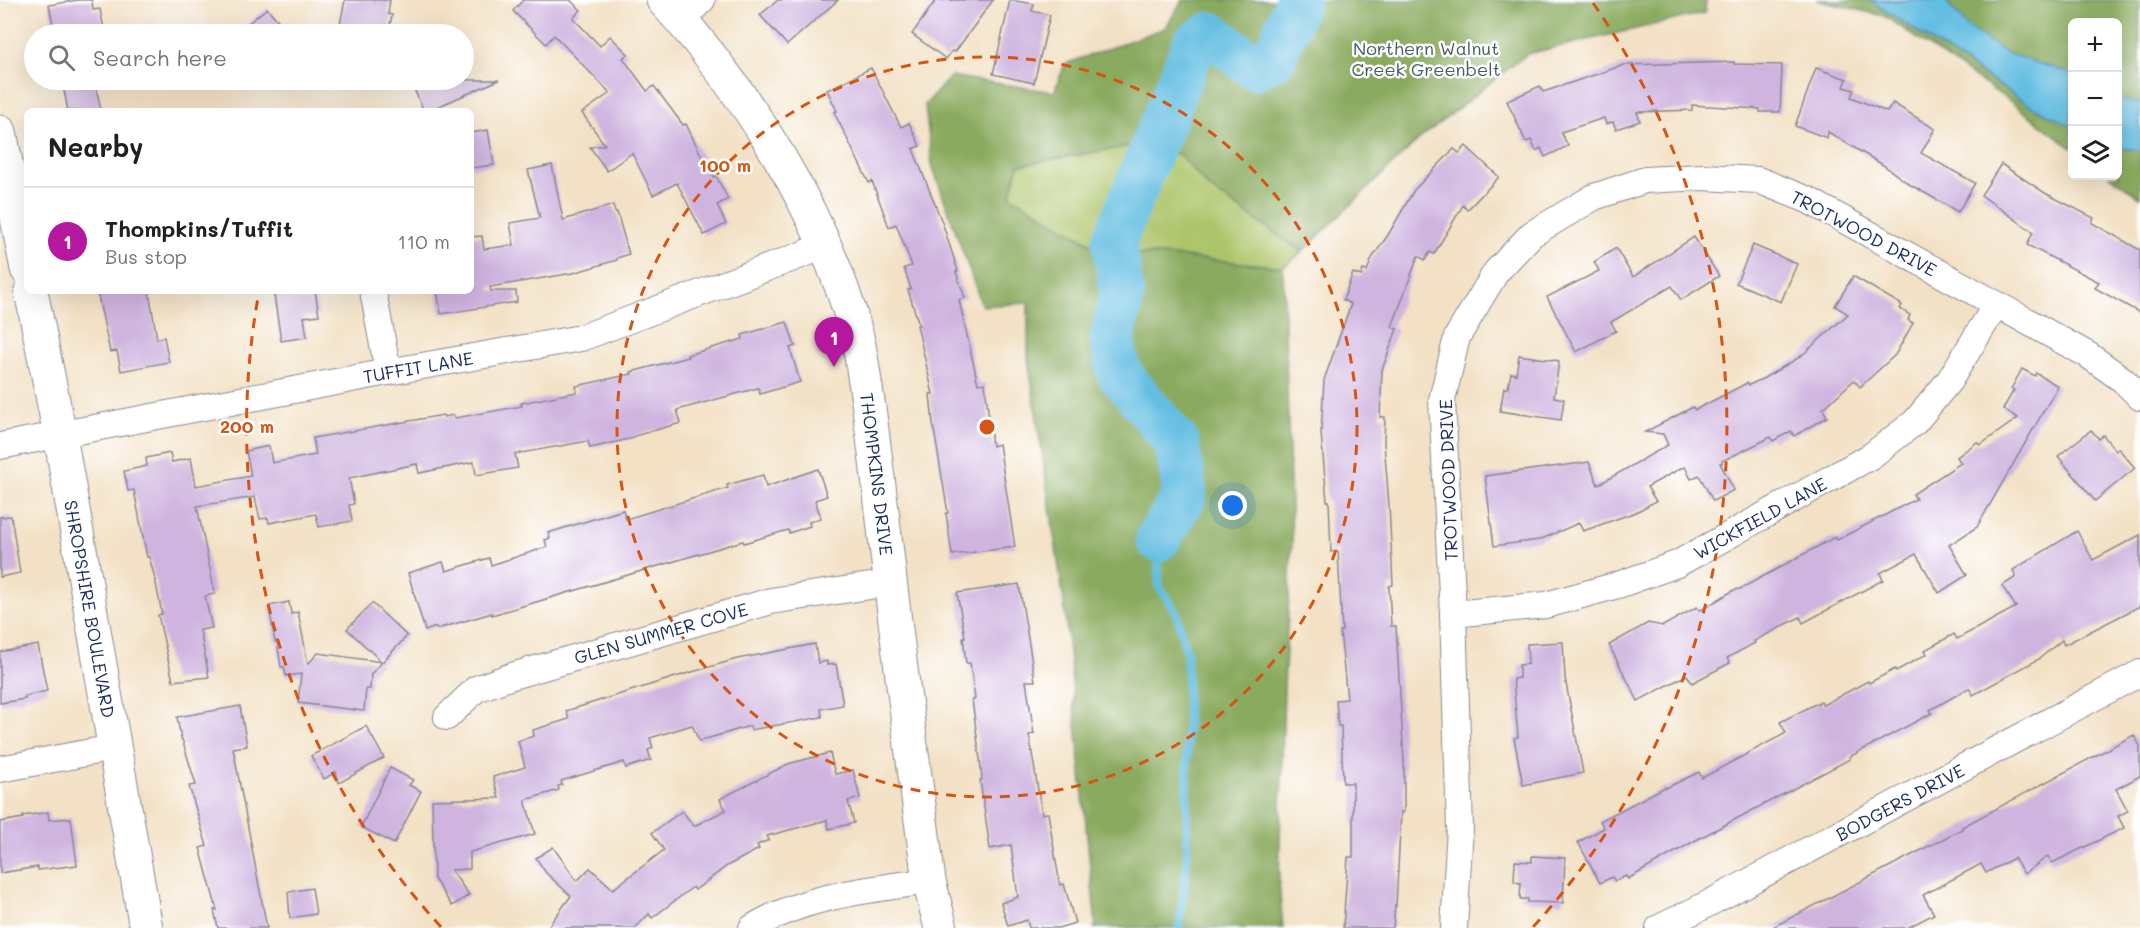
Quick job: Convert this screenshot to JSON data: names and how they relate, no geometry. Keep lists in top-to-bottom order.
{
  "streets": {
    "street": [
      "TROTWOOD DRIVE",
      "TUFFIT LANE",
      "THOMPKINS DRIVE",
      "WICKFIELD LANE",
      "SHROPSHIRE BOULEVARD",
      "GLEN SUMMER COVE",
      "BODGERS DRIVE"
    ]
  },
  "crossings": [
    ["TROTWOOD DRIVE", "WICKFIELD LANE"],
    ["TUFFIT LANE", "THOMPKINS DRIVE"],
    ["TUFFIT LANE", "SHROPSHIRE BOULEVARD"],
    ["THOMPKINS DRIVE", "GLEN SUMMER COVE"]
  ],
  "parks": ["Northern Walnut Creek Greenbelt"],
  "page": {
    "map_buttons": ["+", "−"],
    "search": "Search here",
    "heading": "Nearby",
    "list": [
      {
        "mark": "1",
        "name": "Thompkins/Tuffit",
        "note": "Bus stop",
        "value": "110 m"
      }
    ],
    "pins": "1"
  },
  "rings": ["100 m", "200 m"]
}
